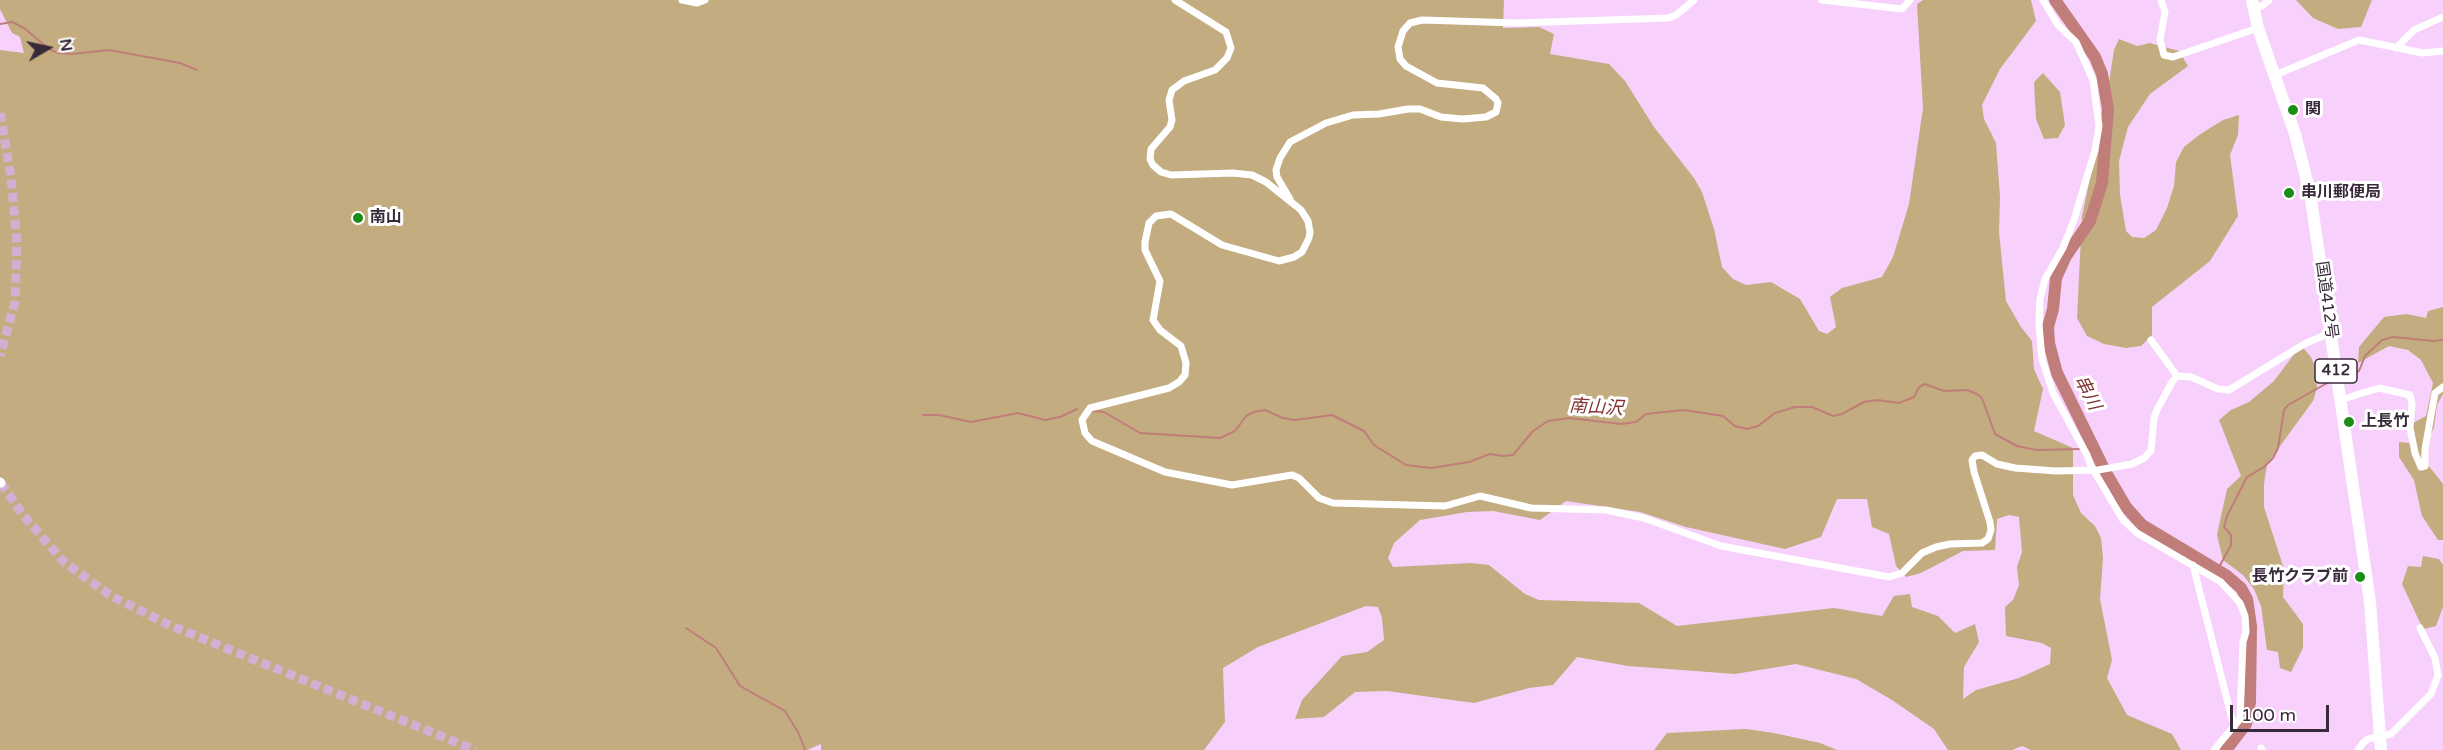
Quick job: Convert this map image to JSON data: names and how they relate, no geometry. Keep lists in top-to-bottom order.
{
  "streets": {
    "highway": ["国道412号", "412"]
  },
  "water": ["串川", "南山沢"],
  "places": [
    "関",
    "串川郵便局",
    "南山",
    "上長竹",
    "長竹クラブ前"
  ],
  "scale_bar": "100 m",
  "north": "right"
}
